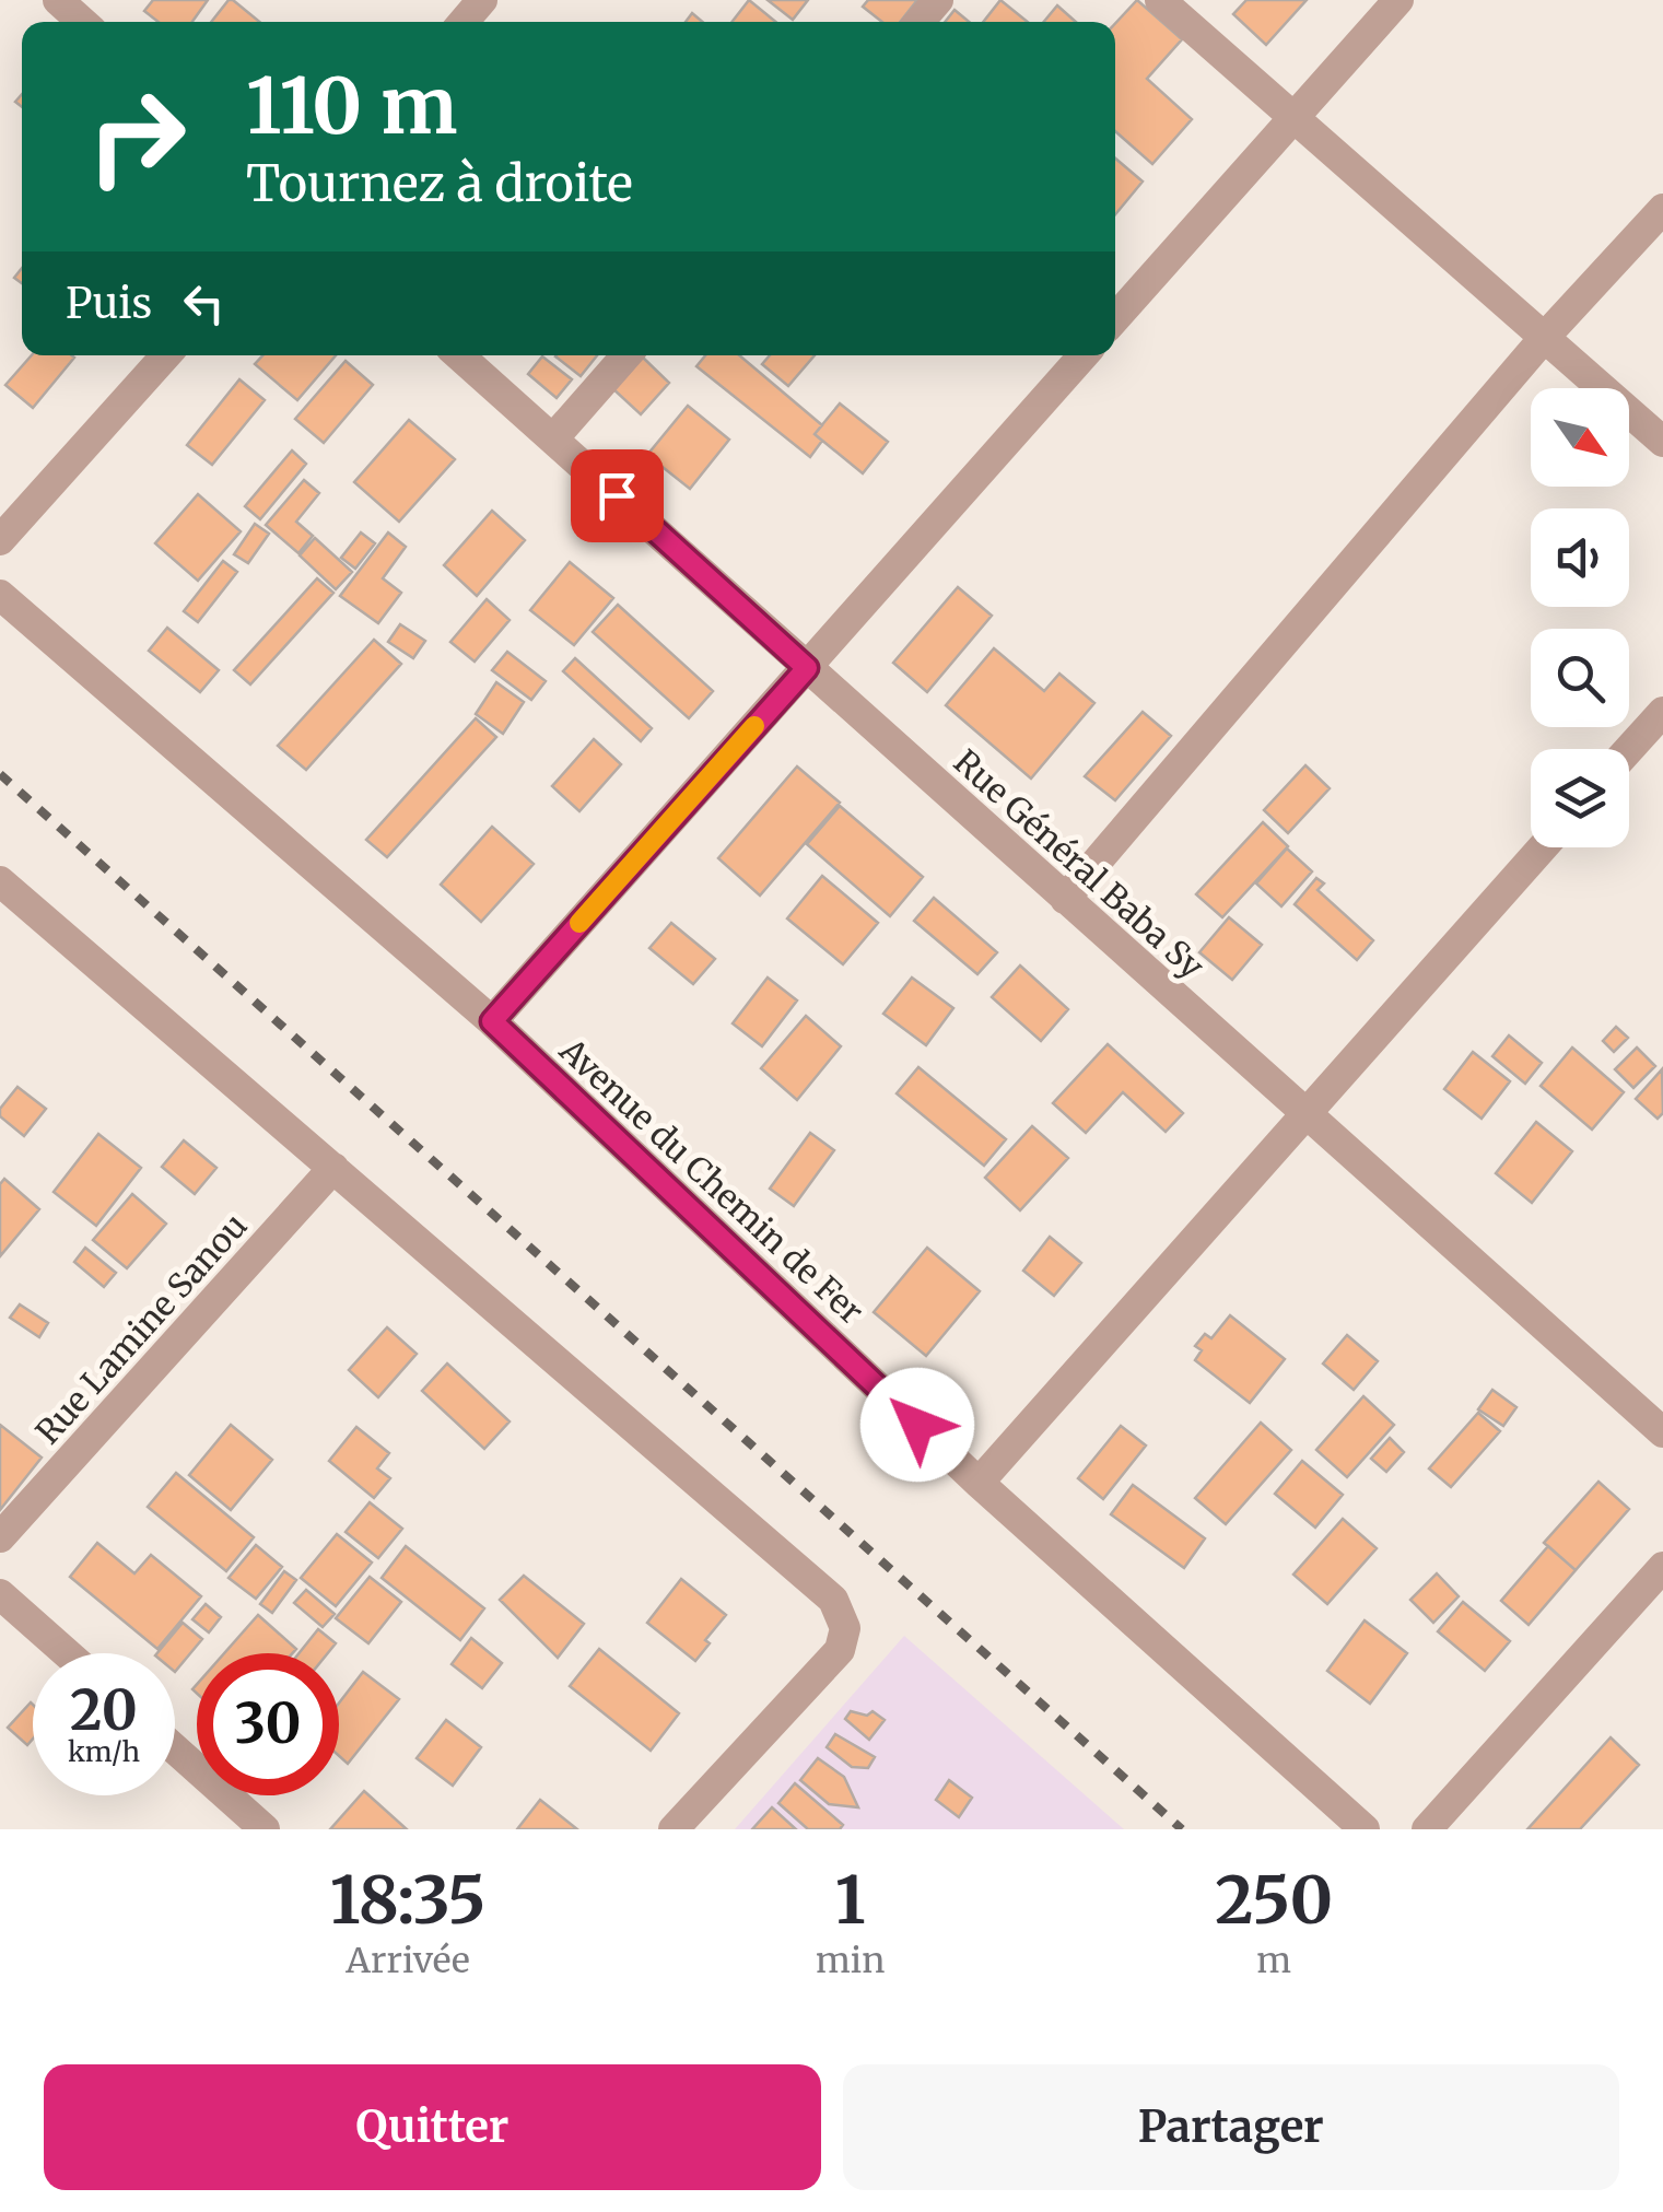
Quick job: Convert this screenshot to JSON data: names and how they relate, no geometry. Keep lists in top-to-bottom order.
{
  "streets": {
    "street": ["Rue Général Baba Sy", "Avenue du Chemin de Fer", "Rue Lamine Sanou"]
  },
  "north": "bottom right",
  "page": {
    "turn": ["110 m", "Tournez à droite"],
    "then": "Puis",
    "speed": "20 km/h",
    "limit": "30",
    "eta": [
      "18:35",
      "Arrivée",
      "1",
      "min",
      "250",
      "m"
    ],
    "buttons": ["Quitter", "Partager"]
  }
}
